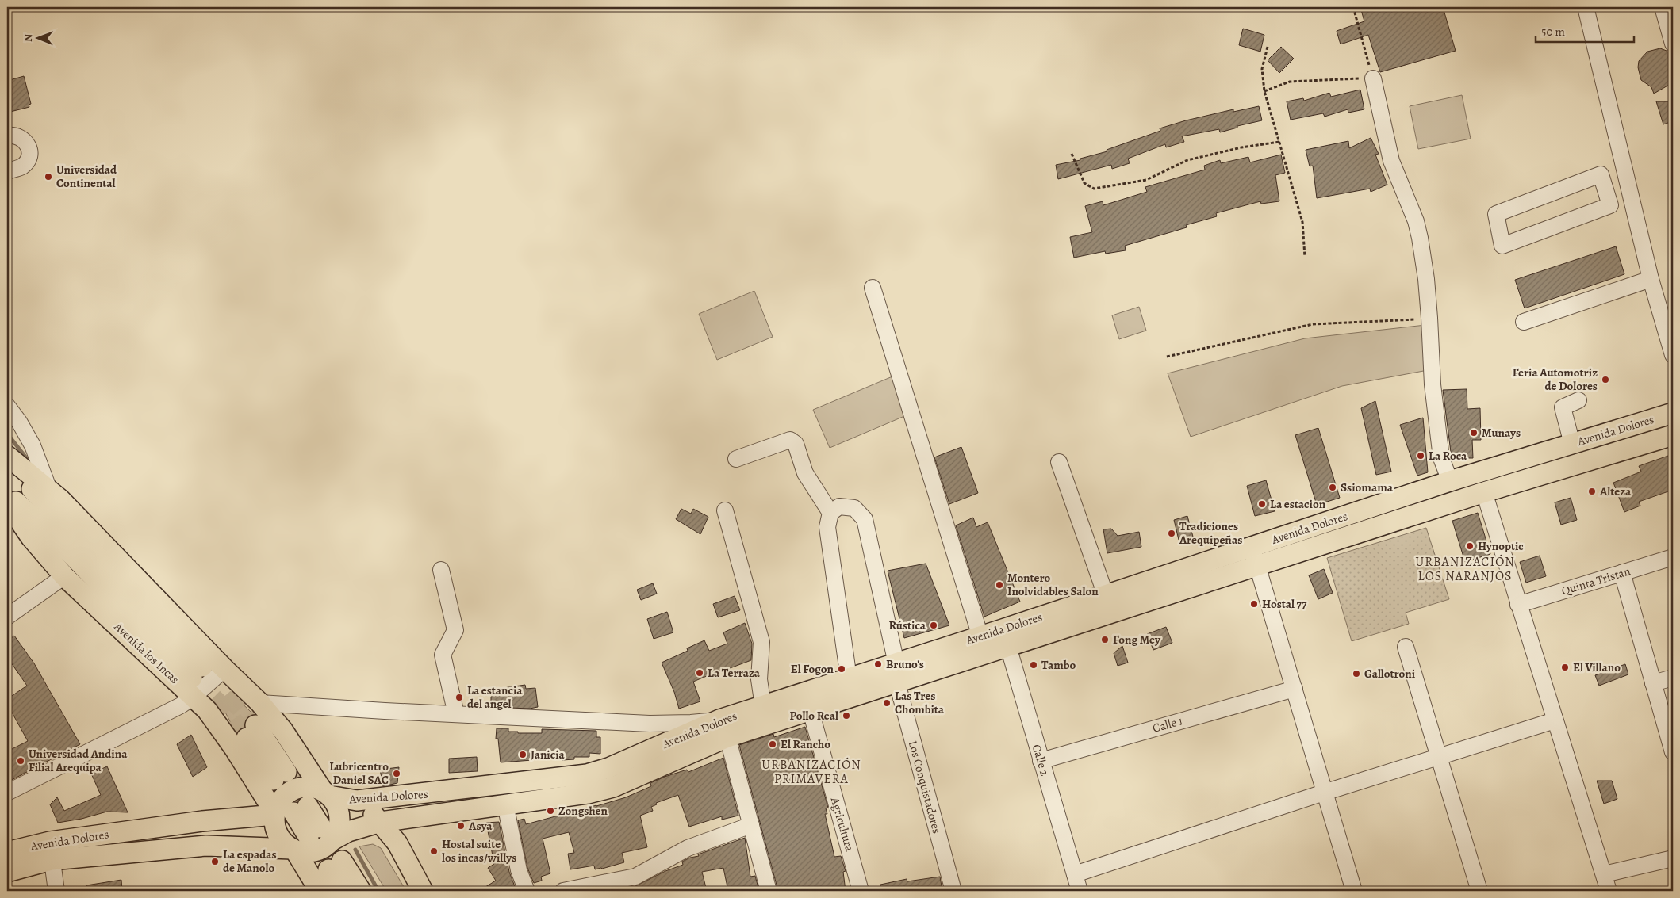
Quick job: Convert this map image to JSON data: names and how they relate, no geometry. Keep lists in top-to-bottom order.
{
  "streets": {
    "main road": ["Avenida Dolores", "Avenida los Incas"],
    "street": [
      "Quinta Tristan",
      "Calle 1",
      "Calle 2",
      "Los Conquistadores",
      "Agricultura"
    ]
  },
  "crossings": [
    ["Avenida Dolores", "Avenida los Incas"],
    ["Avenida Dolores", "Calle 2"],
    ["Avenida Dolores", "Los Conquistadores"],
    ["Avenida Dolores", "Agricultura"],
    ["Calle 1", "Calle 2"]
  ],
  "districts": ["URBANIZACIÓN LOS NARANJOS", "URBANIZACIÓN PRIMAVERA"],
  "places": [
    "Universidad Continental",
    "Feria Automotriz de Dolores",
    "Munays",
    "La Roca",
    "Ssiomama",
    "Alteza",
    "La estacion",
    "Tradiciones Arequipeñas",
    "Hynoptic",
    "Montero Inolvidables Salon",
    "Hostal 77",
    "Rústica",
    "Fong Mey",
    "Bruno's",
    "Tambo",
    "El Villano",
    "El Fogon",
    "La Terraza",
    "Gallotroni",
    "La estancia del angel",
    "Las Tres Chombita",
    "Pollo Real",
    "El Rancho",
    "Janicia",
    "Universidad Andina Filial Arequipa",
    "Lubricentro Daniel SAC",
    "Zongshen",
    "Asya",
    "Hostal suite los incas/willys",
    "La espadas de Manolo"
  ],
  "scale_bar": "50 m",
  "north": "left"
}
